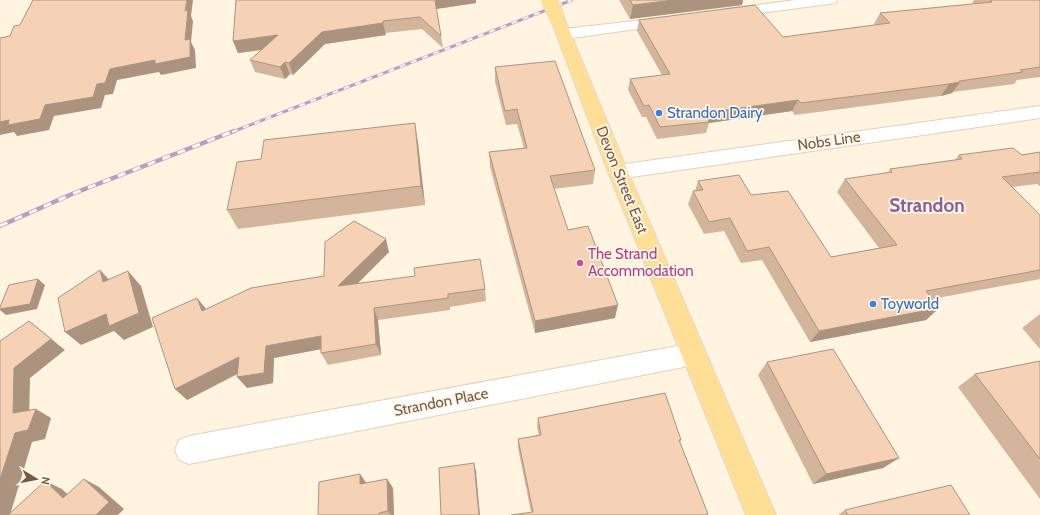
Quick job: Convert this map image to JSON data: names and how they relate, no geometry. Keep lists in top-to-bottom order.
{
  "streets": {
    "main road": ["Devon Street East"],
    "street": ["Nobs Line", "Strandon Place"]
  },
  "crossings": [
    ["Nobs Line", "Devon Street East"],
    ["Devon Street East", "Strandon Place"]
  ],
  "districts": ["Strandon"],
  "places": ["Strandon Dairy", "The Strand Accommodation", "Toyworld"],
  "north": "right"
}
